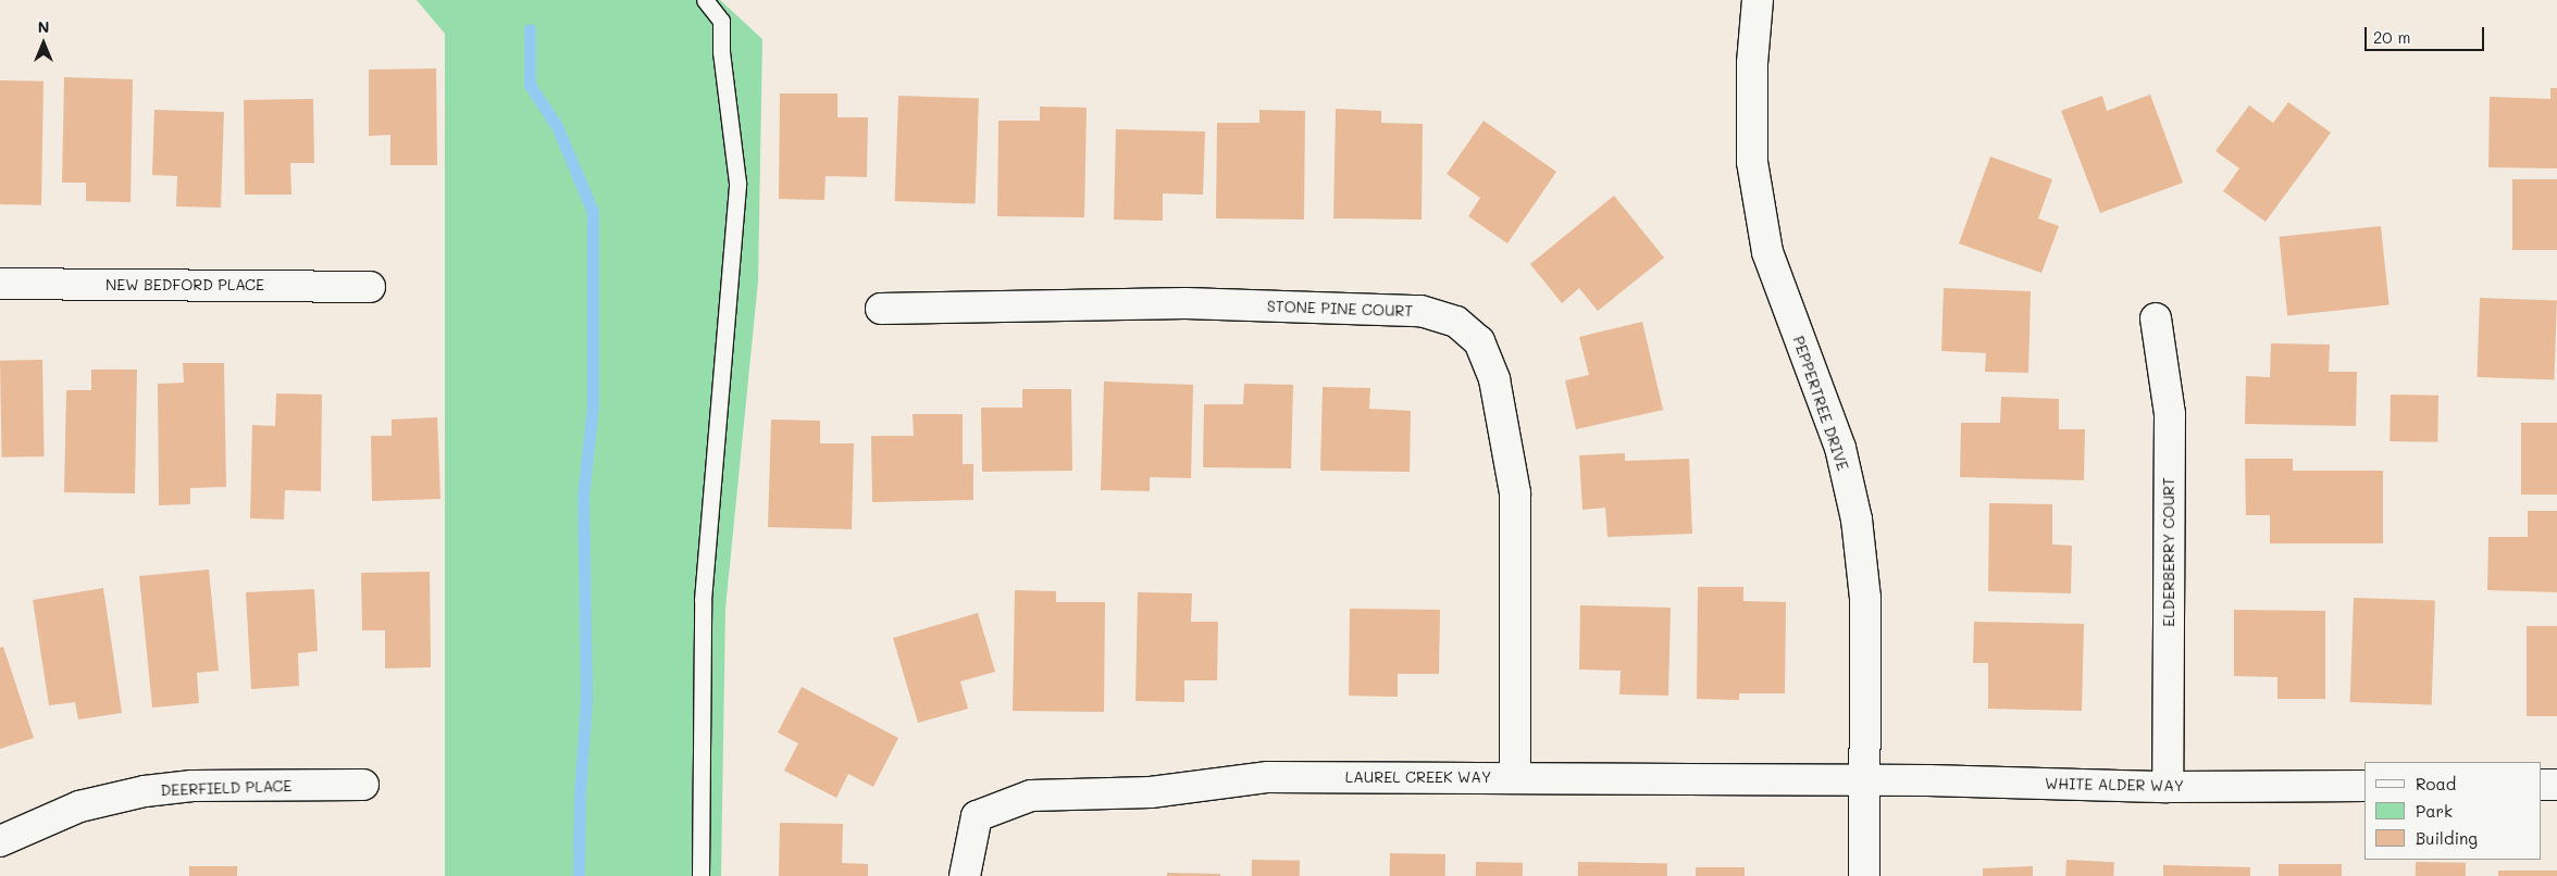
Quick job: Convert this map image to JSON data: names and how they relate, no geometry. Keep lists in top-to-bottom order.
{
  "streets": {
    "street": [
      "NEW BEDFORD PLACE",
      "STONE PINE COURT",
      "PEPPERTREE DRIVE",
      "ELDERBERRY COURT",
      "LAUREL CREEK WAY",
      "WHITE ALDER WAY",
      "DEERFIELD PLACE"
    ]
  },
  "crossings": [
    ["STONE PINE COURT", "LAUREL CREEK WAY"],
    ["PEPPERTREE DRIVE", "LAUREL CREEK WAY"],
    ["PEPPERTREE DRIVE", "WHITE ALDER WAY"],
    ["ELDERBERRY COURT", "WHITE ALDER WAY"],
    ["LAUREL CREEK WAY", "WHITE ALDER WAY"]
  ],
  "legend": ["Road", "Park", "Building"],
  "scale_bar": "20 m",
  "north": "top"
}
